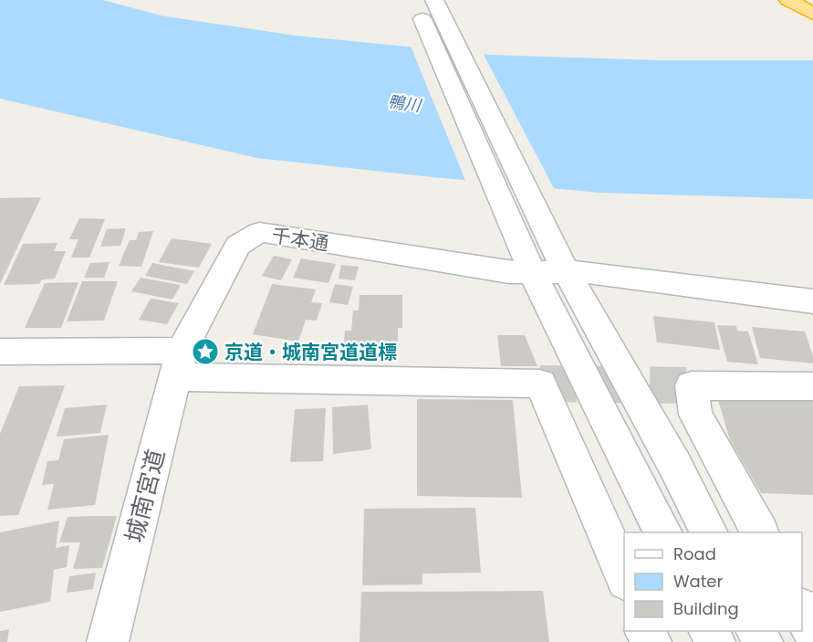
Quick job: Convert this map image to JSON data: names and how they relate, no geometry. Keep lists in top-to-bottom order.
{
  "streets": {
    "street": ["千本通", "城南宮道"]
  },
  "crossings": [
    ["千本通", "城南宮道"]
  ],
  "water": ["鴨川"],
  "places": {
    "place": ["京道・城南宮道道標"]
  },
  "legend": ["Road", "Water", "Building"]
}
